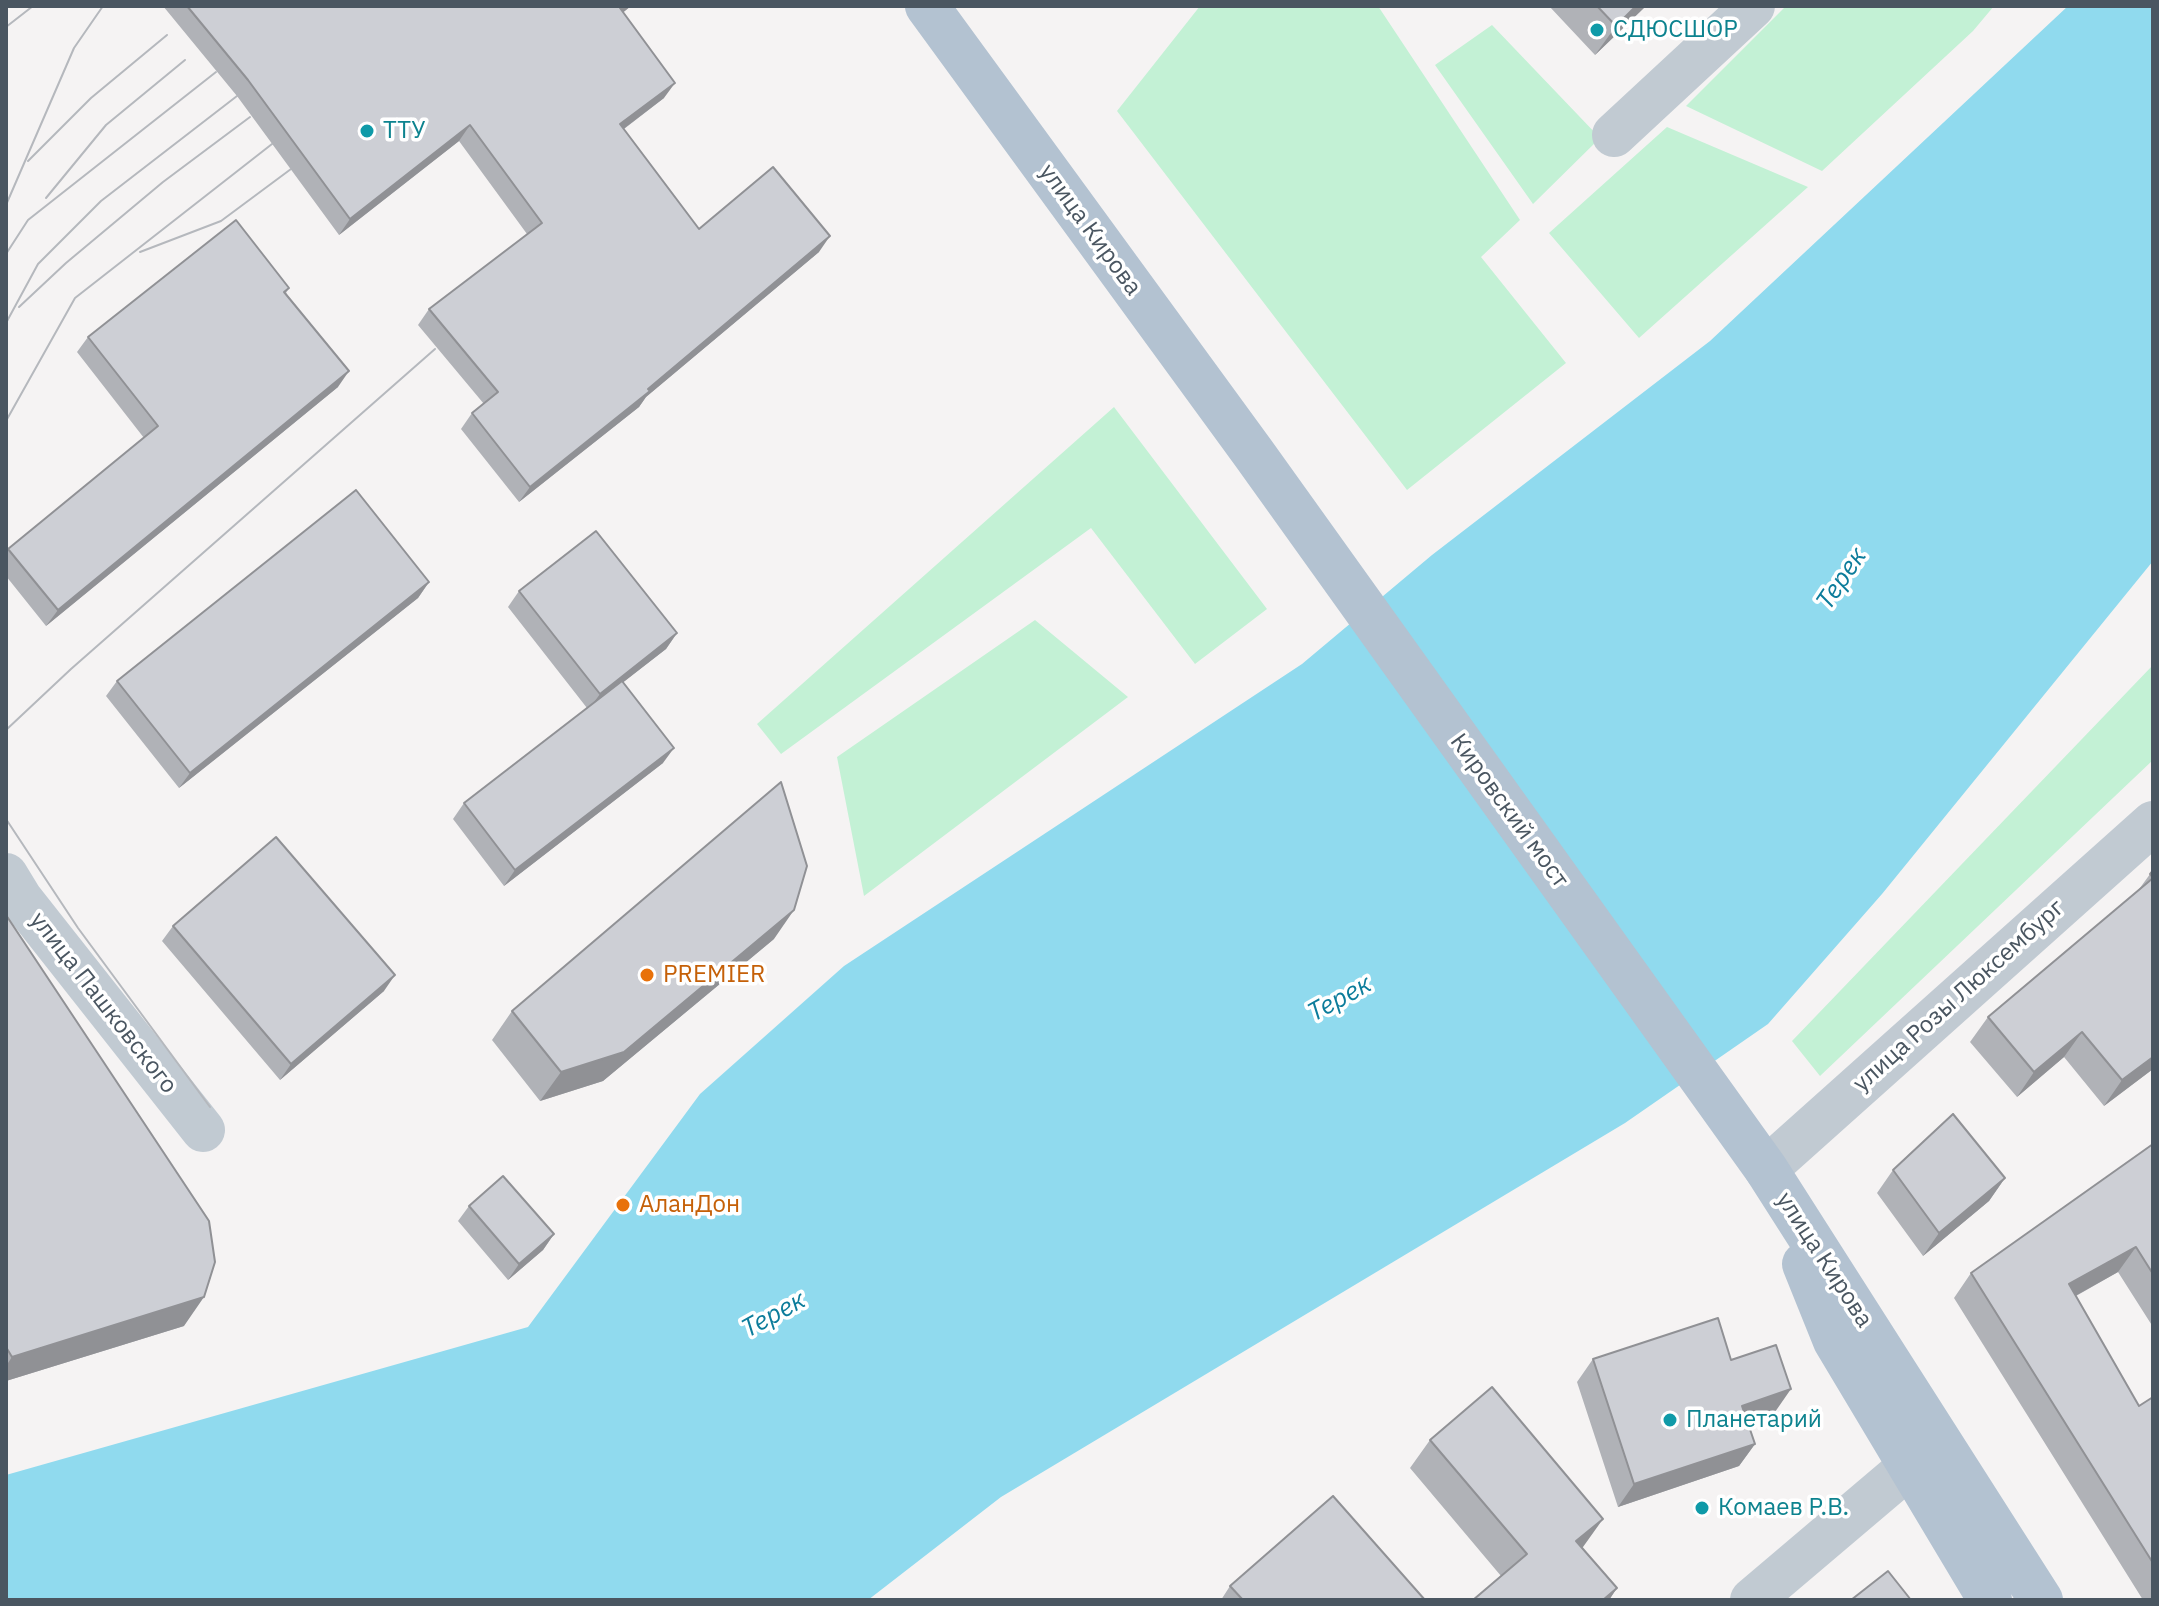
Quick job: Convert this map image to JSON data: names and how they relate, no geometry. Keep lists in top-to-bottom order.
{
  "streets": {
    "main road": ["улица Кирова", "Кировский мост"],
    "street": ["улица Розы Люксембург", "улица Пашковского"]
  },
  "crossings": [
    ["улица Кирова", "Кировский мост"],
    ["улица Кирова", "улица Розы Люксембург"],
    ["Кировский мост", "улица Розы Люксембург"]
  ],
  "water": ["Терек"],
  "places": [
    "СДЮСШОР",
    "ТТУ",
    "PREMIER",
    "АланДон",
    "Планетарий",
    "Комаев Р.В."
  ]
}
